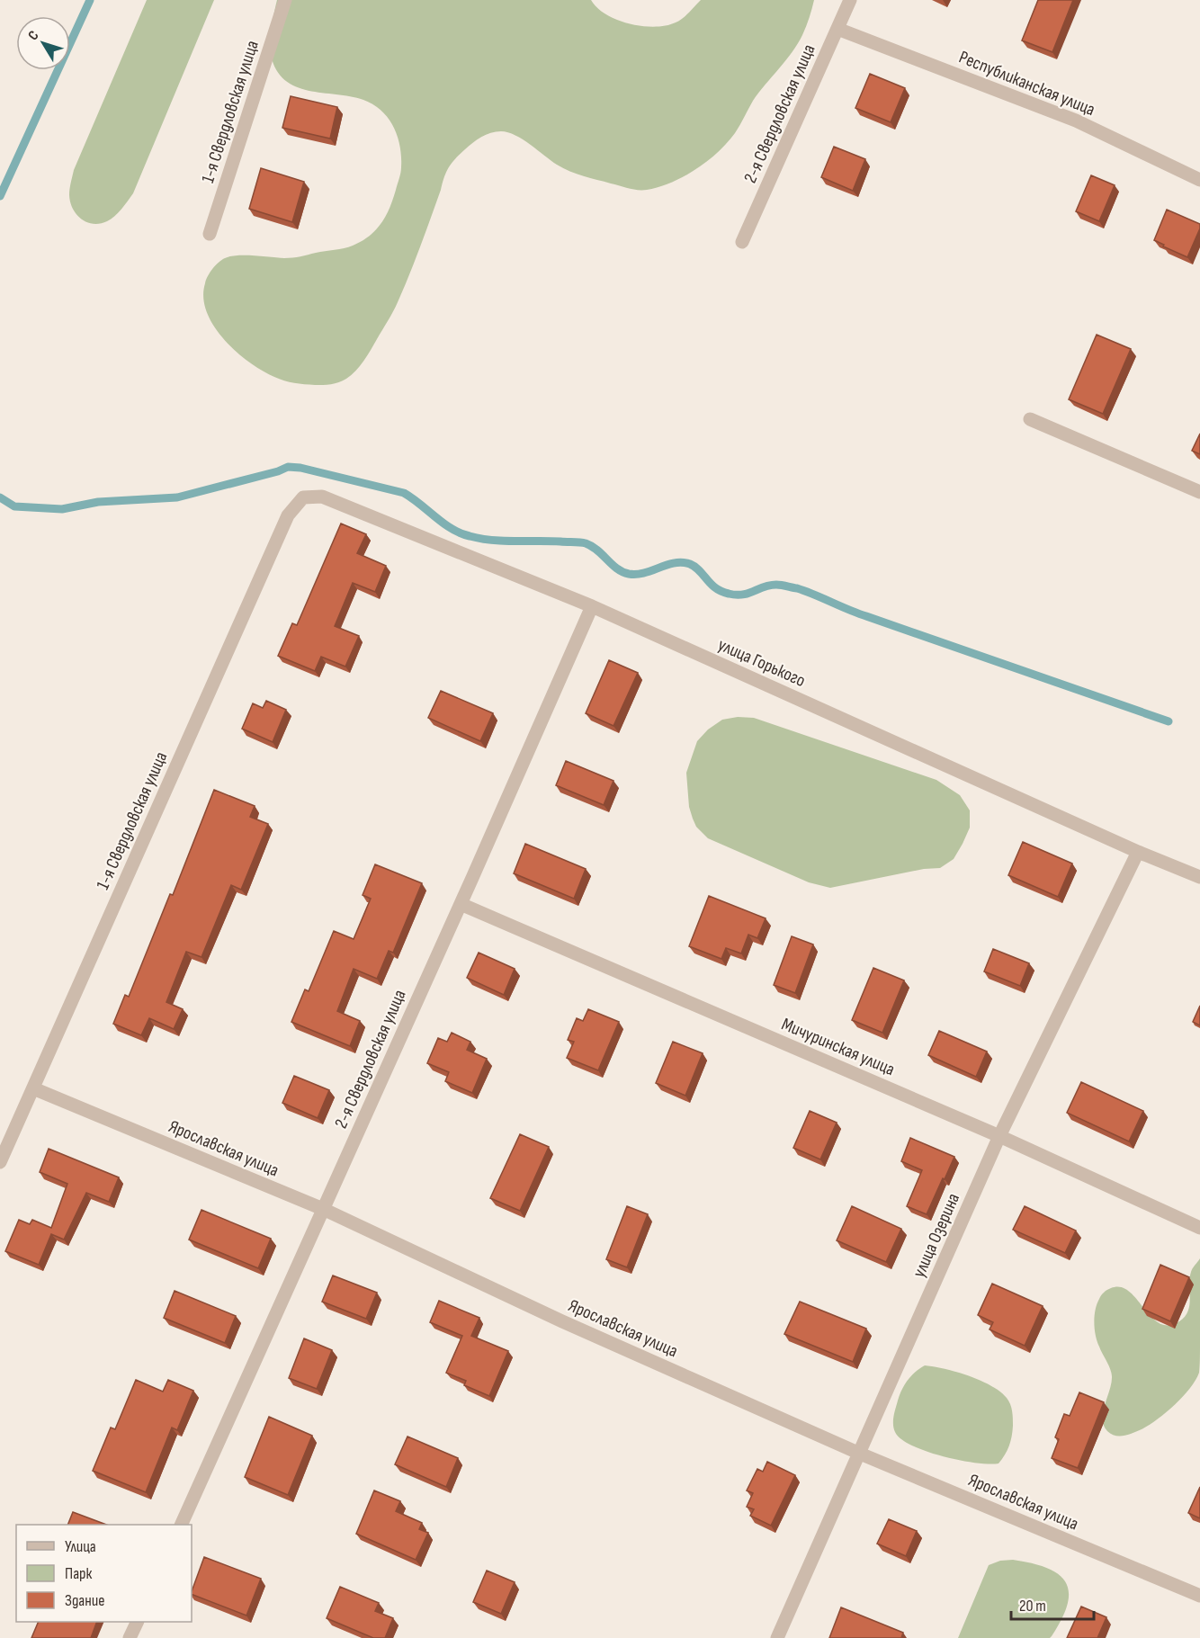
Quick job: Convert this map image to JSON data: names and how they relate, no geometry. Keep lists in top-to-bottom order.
{
  "streets": {
    "street": [
      "Республиканская улица",
      "1-я Свердловская улица",
      "2-я Свердловская улица",
      "улица Горького",
      "Мичуринская улица",
      "Ярославская улица",
      "улица Озерина"
    ]
  },
  "crossings": [
    ["Республиканская улица", "2-я Свердловская улица"],
    ["1-я Свердловская улица", "улица Горького"],
    ["1-я Свердловская улица", "Ярославская улица"],
    ["2-я Свердловская улица", "улица Горького"],
    ["2-я Свердловская улица", "Мичуринская улица"],
    ["2-я Свердловская улица", "Ярославская улица"],
    ["улица Горького", "улица Озерина"],
    ["Мичуринская улица", "улица Озерина"],
    ["Ярославская улица", "улица Озерина"]
  ],
  "legend": ["Улица", "Парк", "Здание"],
  "scale_bar": "20 m",
  "north": "top left"
}
